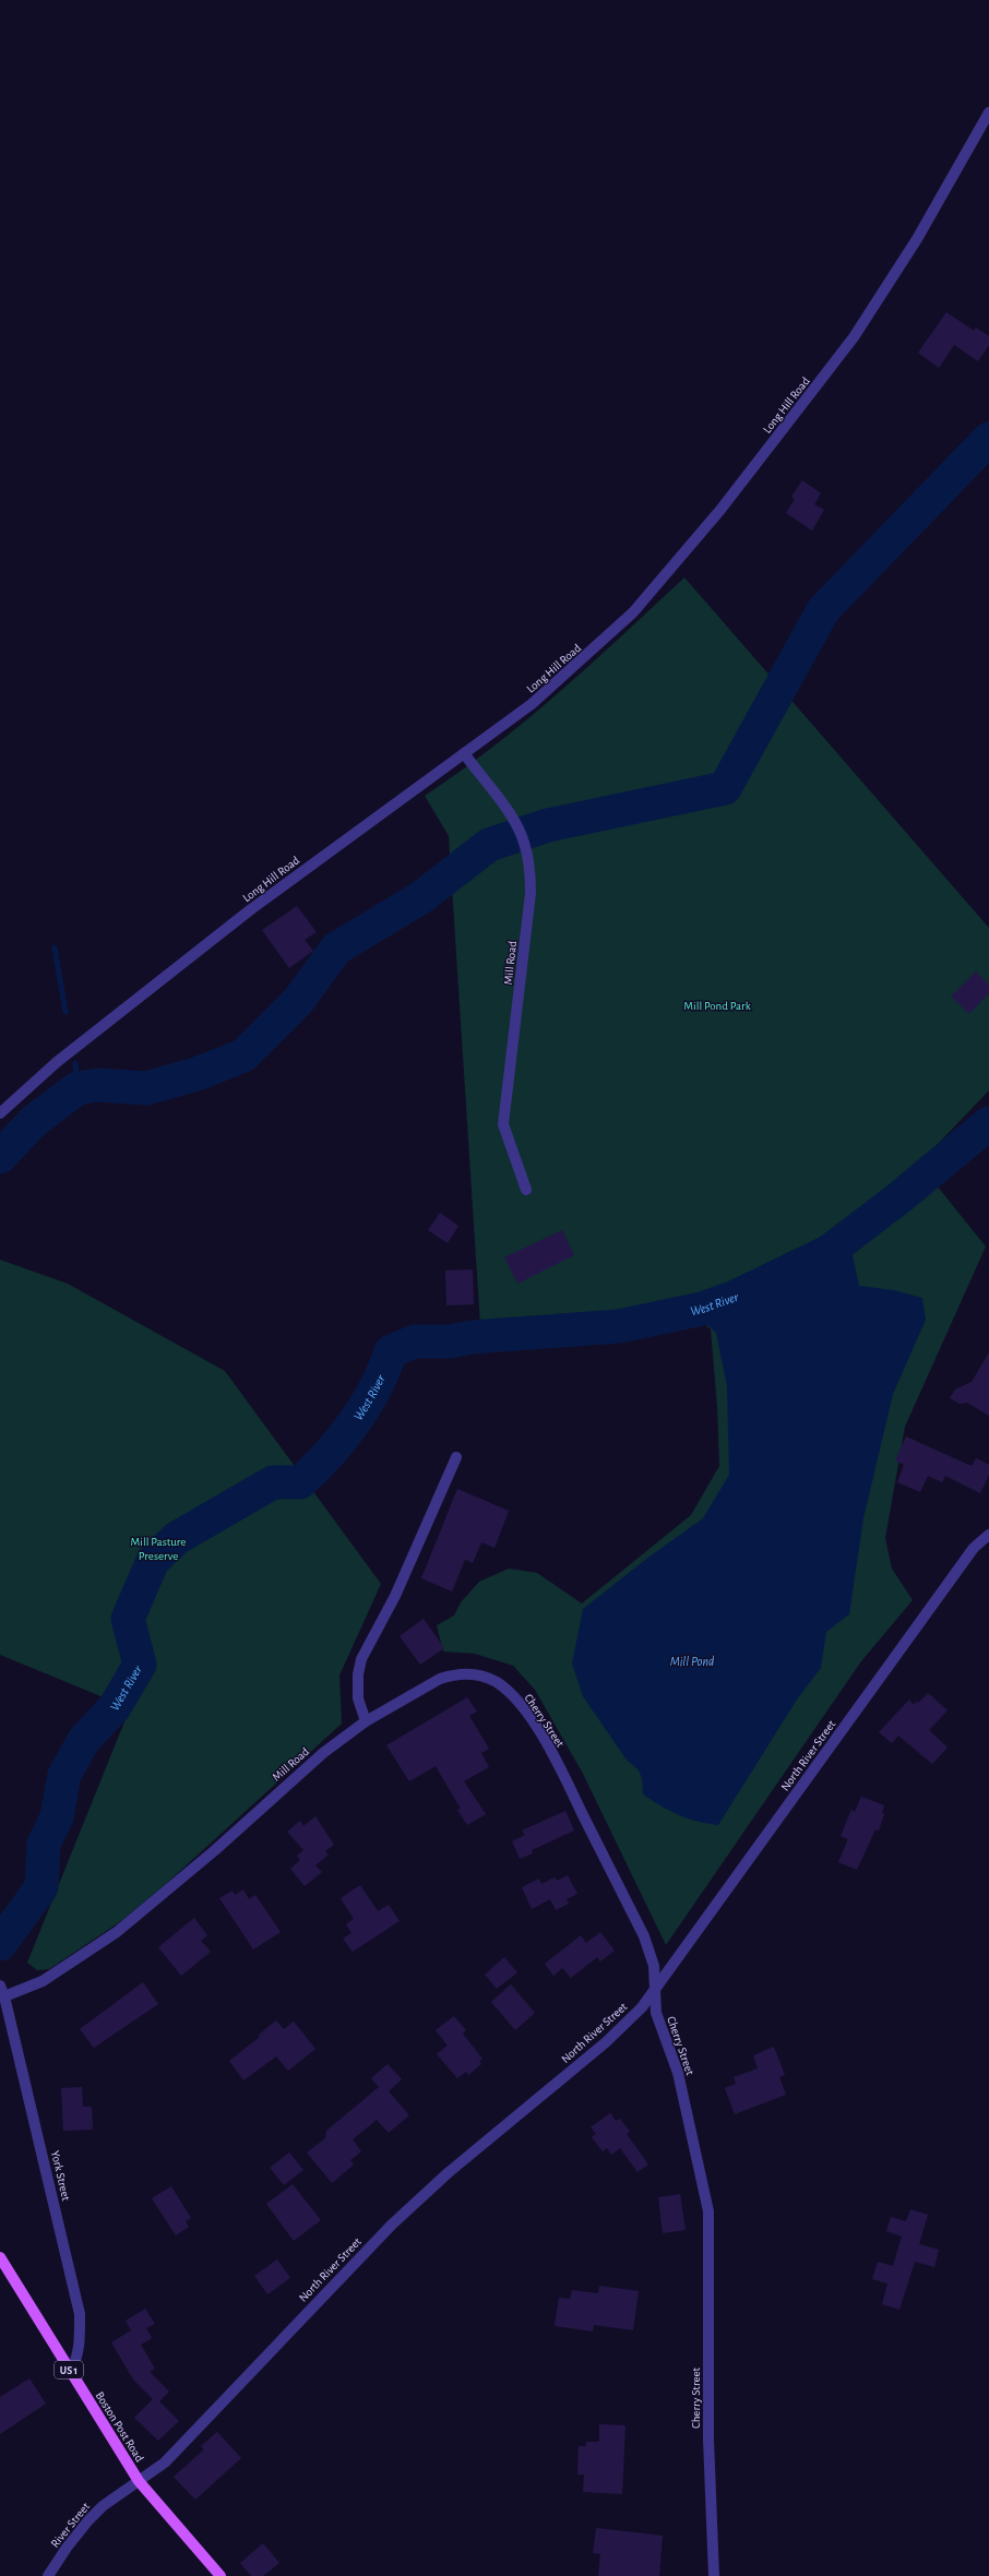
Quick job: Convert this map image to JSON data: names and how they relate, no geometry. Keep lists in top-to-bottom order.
{
  "streets": {
    "main road": ["US 1", "Boston Post Road"],
    "street": [
      "Long Hill Road",
      "Mill Road",
      "Cherry Street",
      "North River Street",
      "York Street",
      "River Street"
    ]
  },
  "crossings": [
    ["Long Hill Road", "Mill Road"],
    ["Mill Road", "Cherry Street"],
    ["Mill Road", "York Street"],
    ["Cherry Street", "North River Street"],
    ["North River Street", "Boston Post Road"],
    ["North River Street", "River Street"],
    ["York Street", "Boston Post Road"],
    ["Boston Post Road", "River Street"]
  ],
  "water": ["West River", "Mill Pond"],
  "parks": ["Mill Pond Park", "Mill Pasture Preserve"]
}
